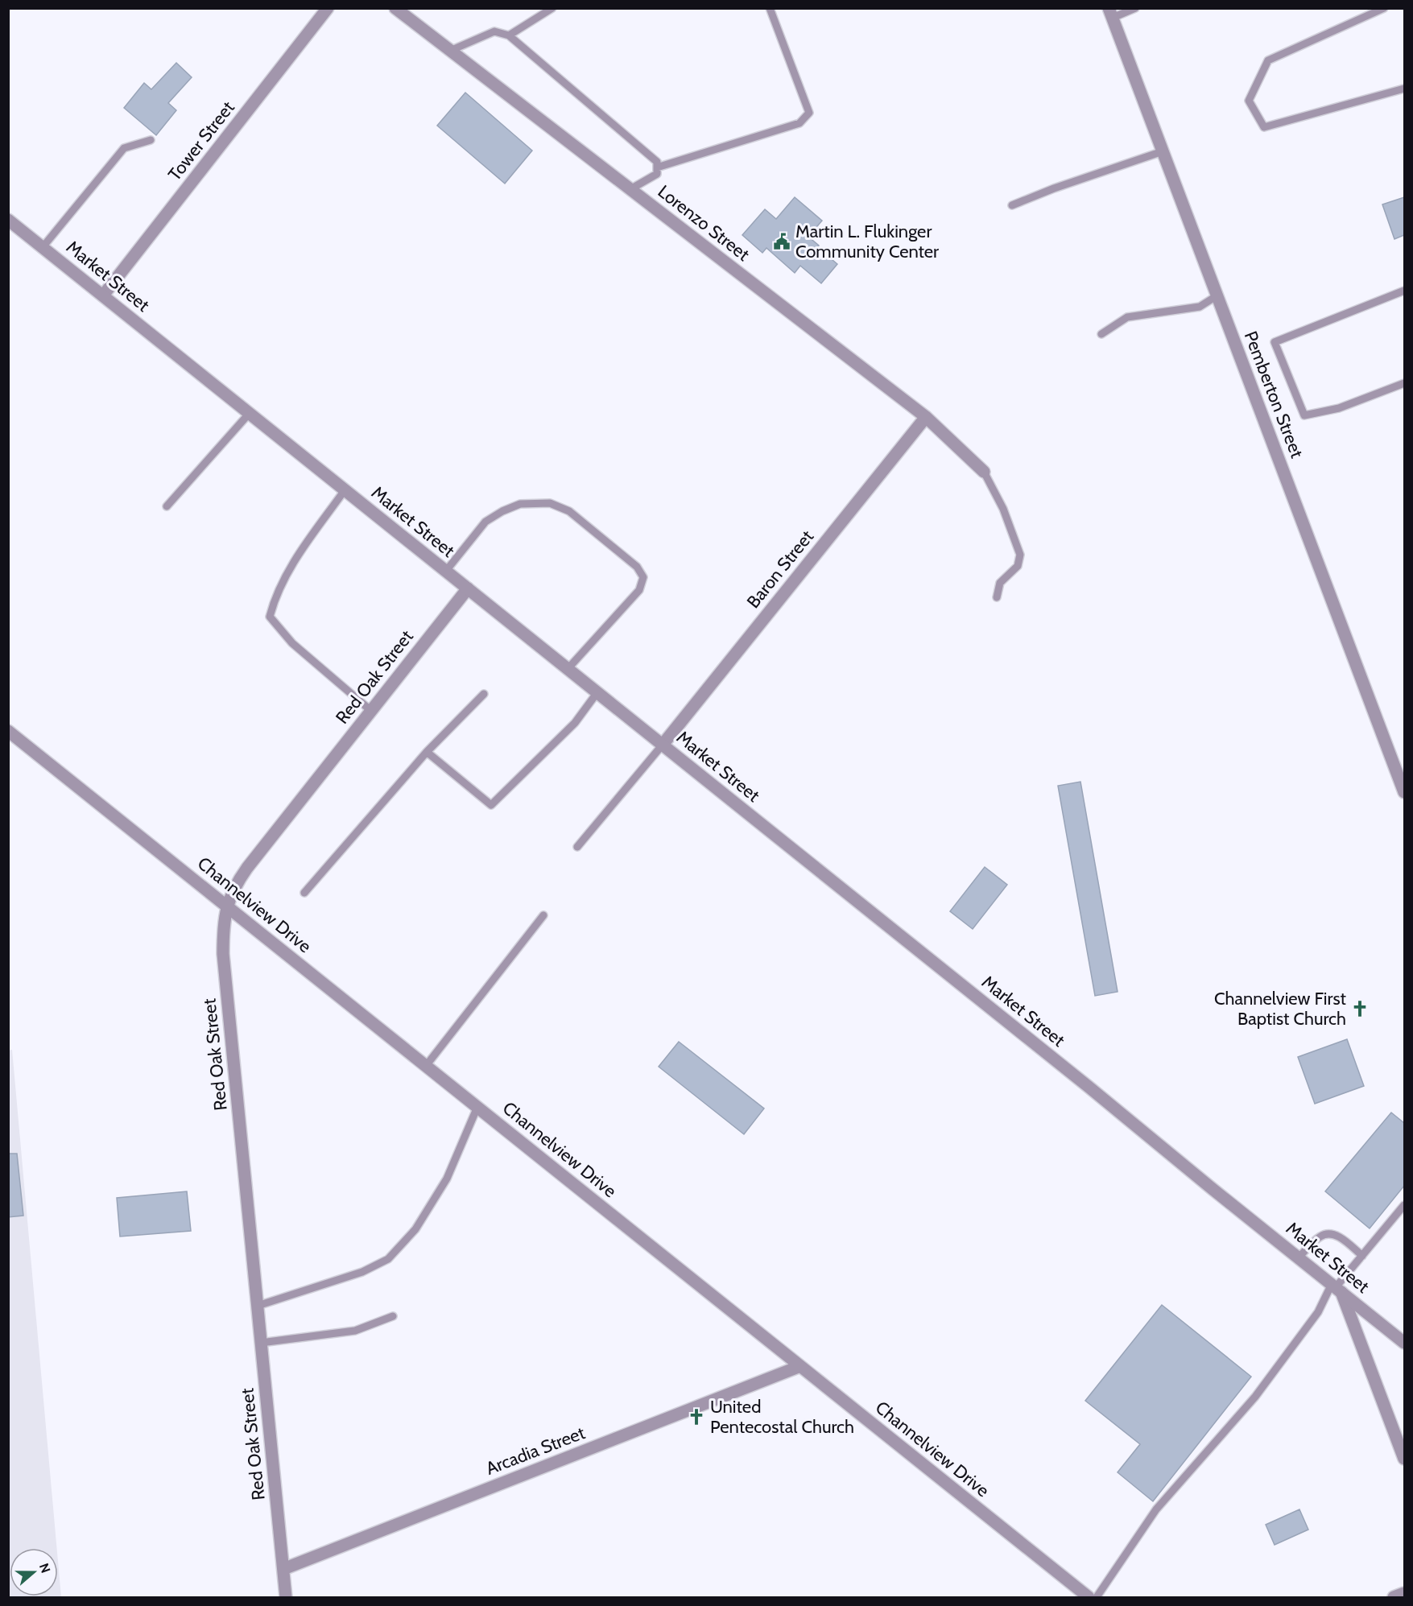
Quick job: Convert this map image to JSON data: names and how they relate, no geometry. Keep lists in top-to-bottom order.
{
  "streets": {
    "street": [
      "Tower Street",
      "Lorenzo Street",
      "Market Street",
      "Pemberton Street",
      "Baron Street",
      "Red Oak Street",
      "Channelview Drive",
      "Arcadia Street"
    ]
  },
  "crossings": [
    ["Tower Street", "Market Street"],
    ["Lorenzo Street", "Baron Street"],
    ["Market Street", "Baron Street"],
    ["Market Street", "Red Oak Street"],
    ["Red Oak Street", "Channelview Drive"],
    ["Red Oak Street", "Arcadia Street"],
    ["Channelview Drive", "Arcadia Street"]
  ],
  "places": {
    "public building": ["Martin L. Flukinger Community Center"],
    "church": ["Channelview First Baptist Church", "United Pentecostal Church"]
  },
  "north": "right"
}
